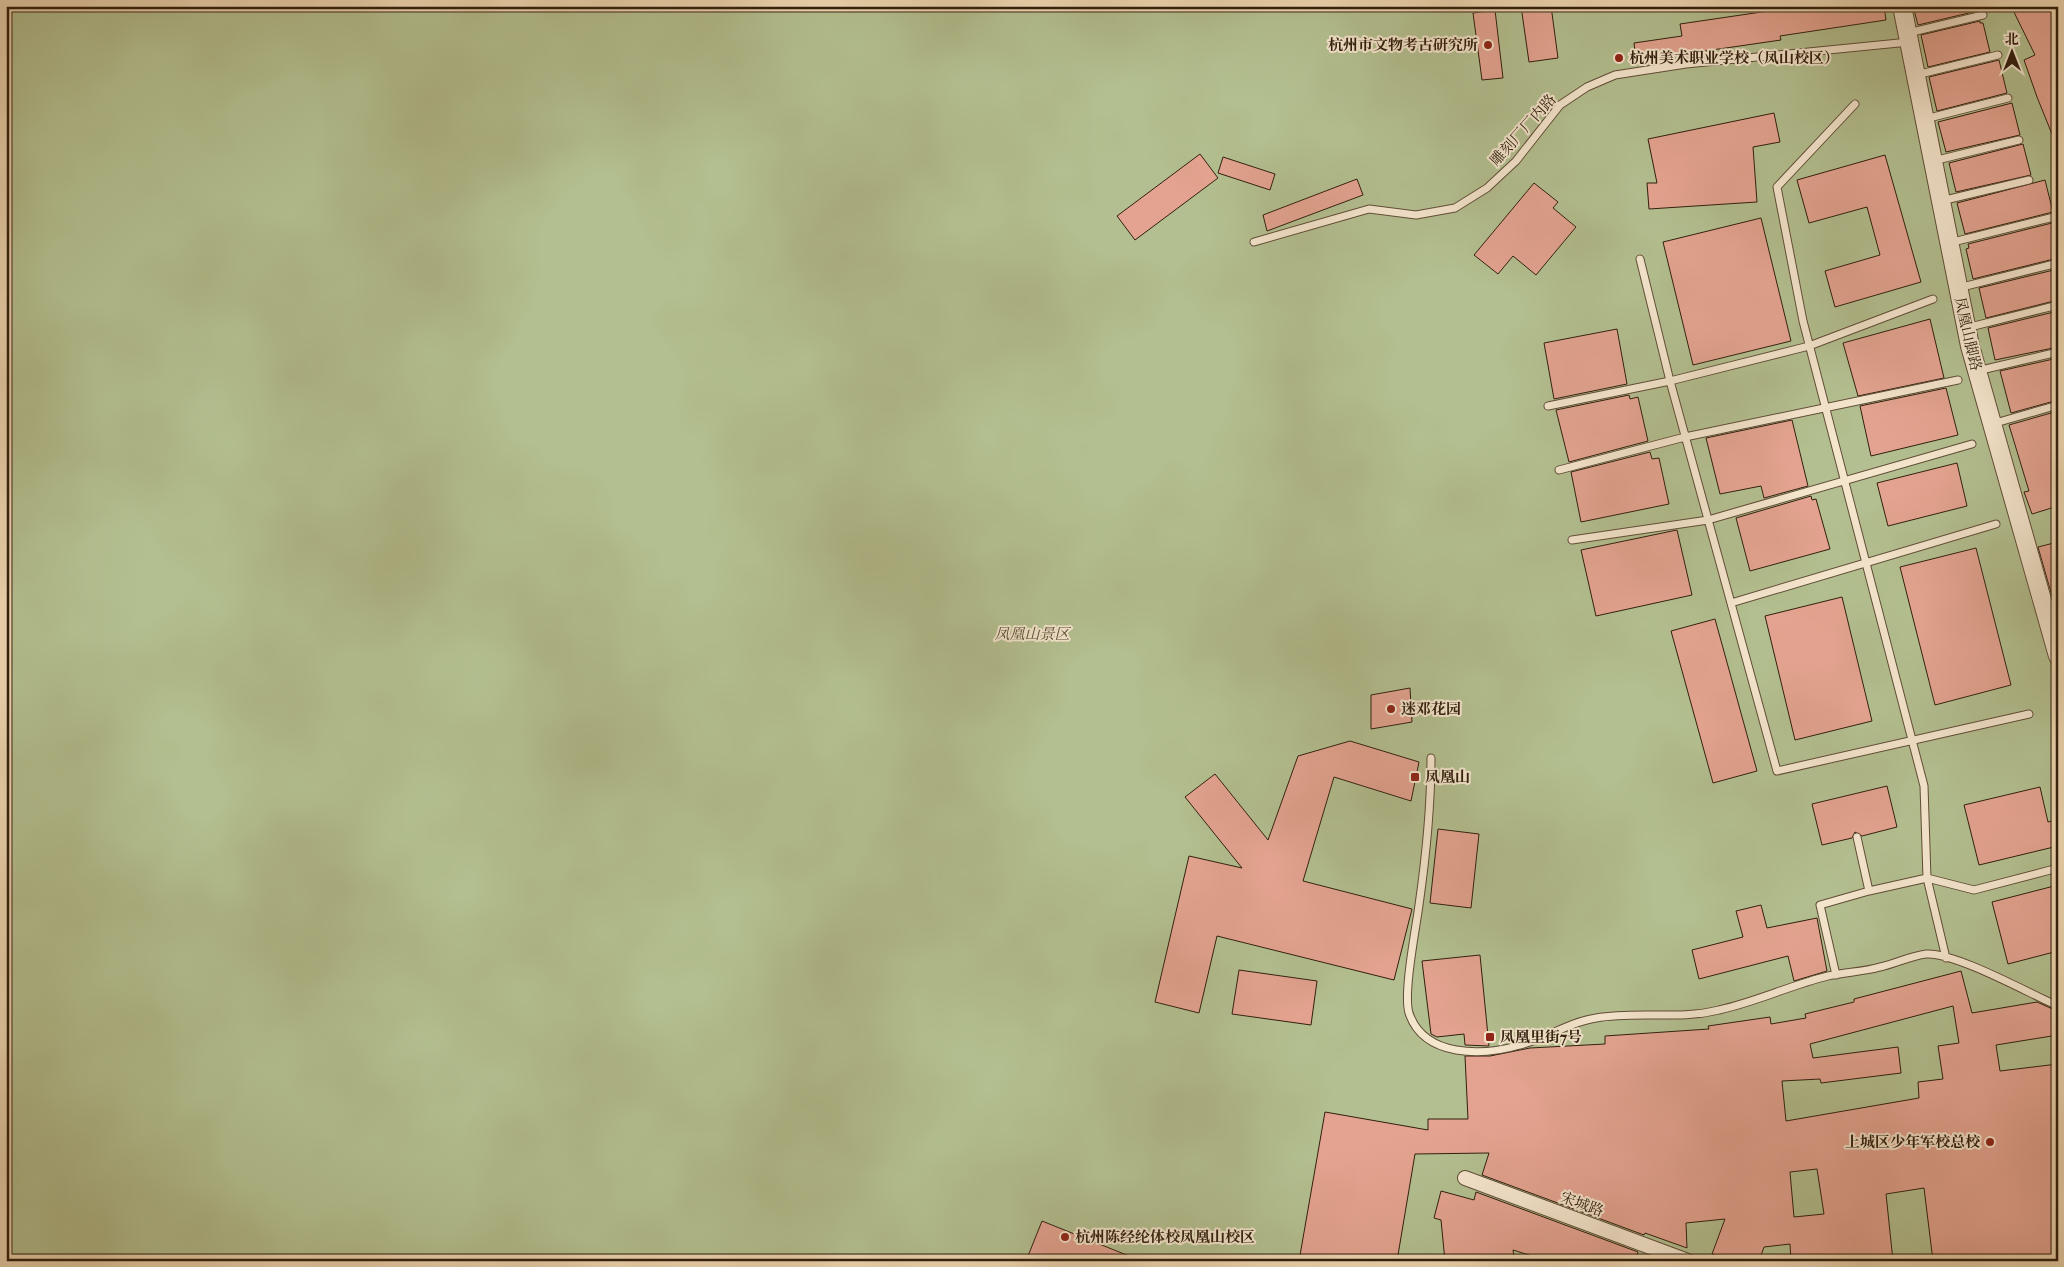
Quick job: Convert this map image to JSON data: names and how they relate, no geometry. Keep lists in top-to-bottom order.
{
  "streets": {
    "street": ["凤凰山脚路", "宋城路"],
    "lane": ["雕刻厂厂内路"]
  },
  "crossings": [
    ["雕刻厂厂内路", "凤凰山脚路"]
  ],
  "parks": ["凤凰山景区"],
  "places": {
    "other": [
      "杭州市文物考古研究所",
      "杭州美术职业学校（凤山校区）",
      "迷邓花园",
      "上城区少年军校总校",
      "杭州陈经纶体校凤凰山校区"
    ],
    "transit": ["凤凰山", "凤凰里街7号"]
  },
  "north": "top"
}
